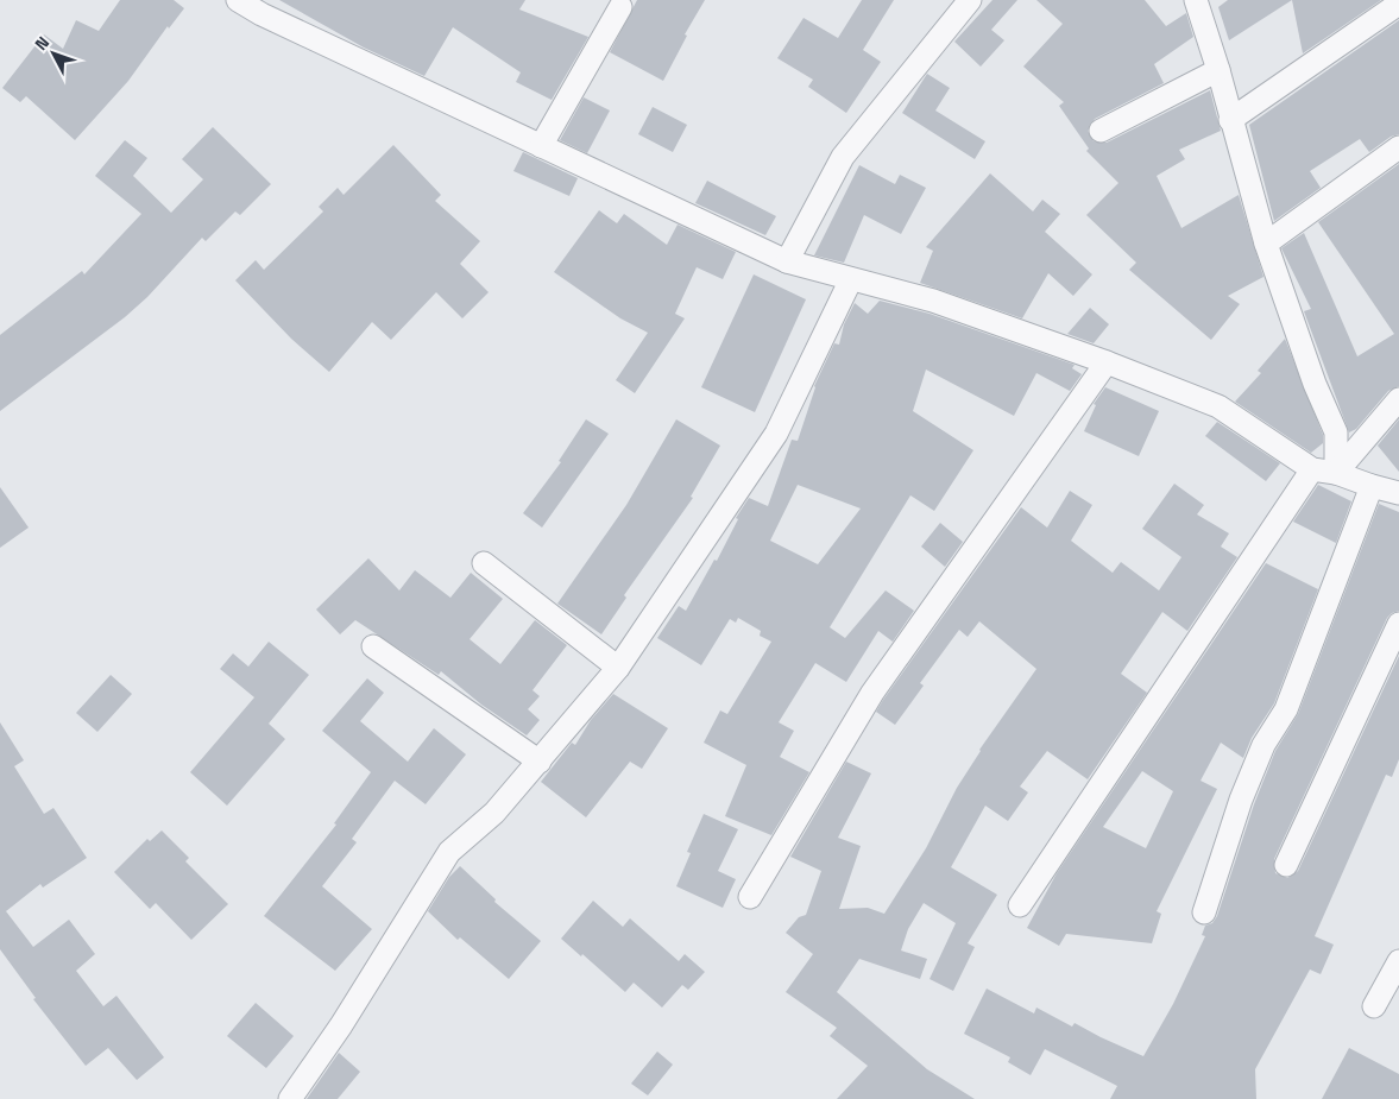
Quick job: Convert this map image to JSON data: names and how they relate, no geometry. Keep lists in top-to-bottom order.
{
  "north": "top left"
}
